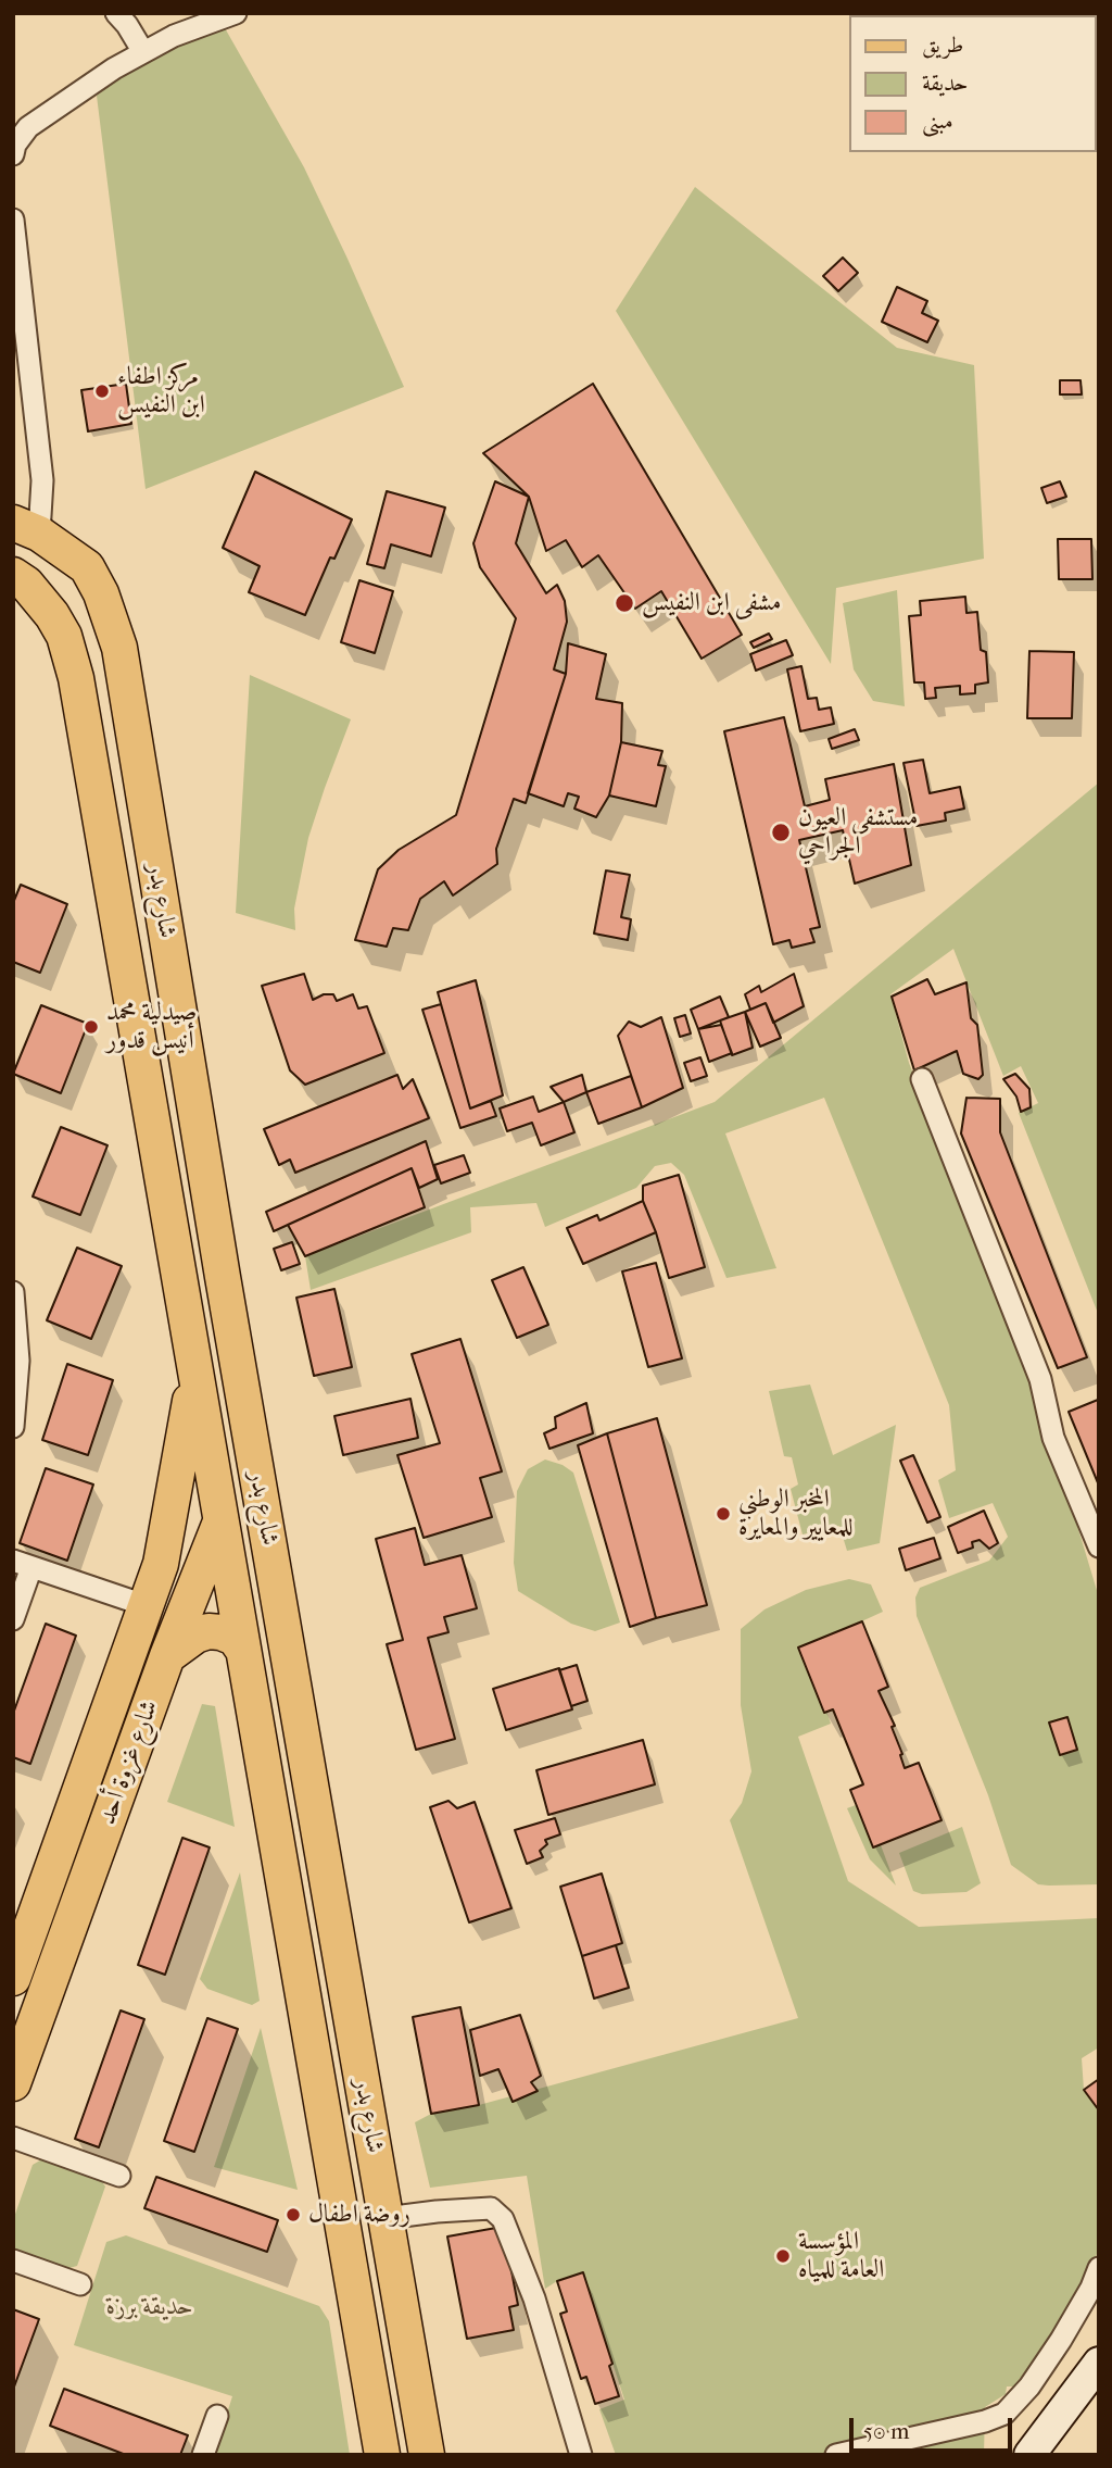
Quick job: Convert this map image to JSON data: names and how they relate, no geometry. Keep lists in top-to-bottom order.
{
  "streets": {
    "main road": ["شارع بدر", "شارع غزوة أحد"]
  },
  "crossings": [
    ["شارع بدر", "شارع غزوة أحد"]
  ],
  "parks": ["حديقة برزة"],
  "places": [
    "مركز اطفاء ابن النفيس",
    "مشفى ابن النفيس",
    "مستشفى العيون الجراحي",
    "صيدلية محمد أنيس قدور",
    "المخبر الوطني للمعايير والمعايرة",
    "روضة اطفال",
    "المؤسسة العامة للمياه"
  ],
  "legend": ["طريق", "حديقة", "مبنى"],
  "scale_bar": "50 m"
}
